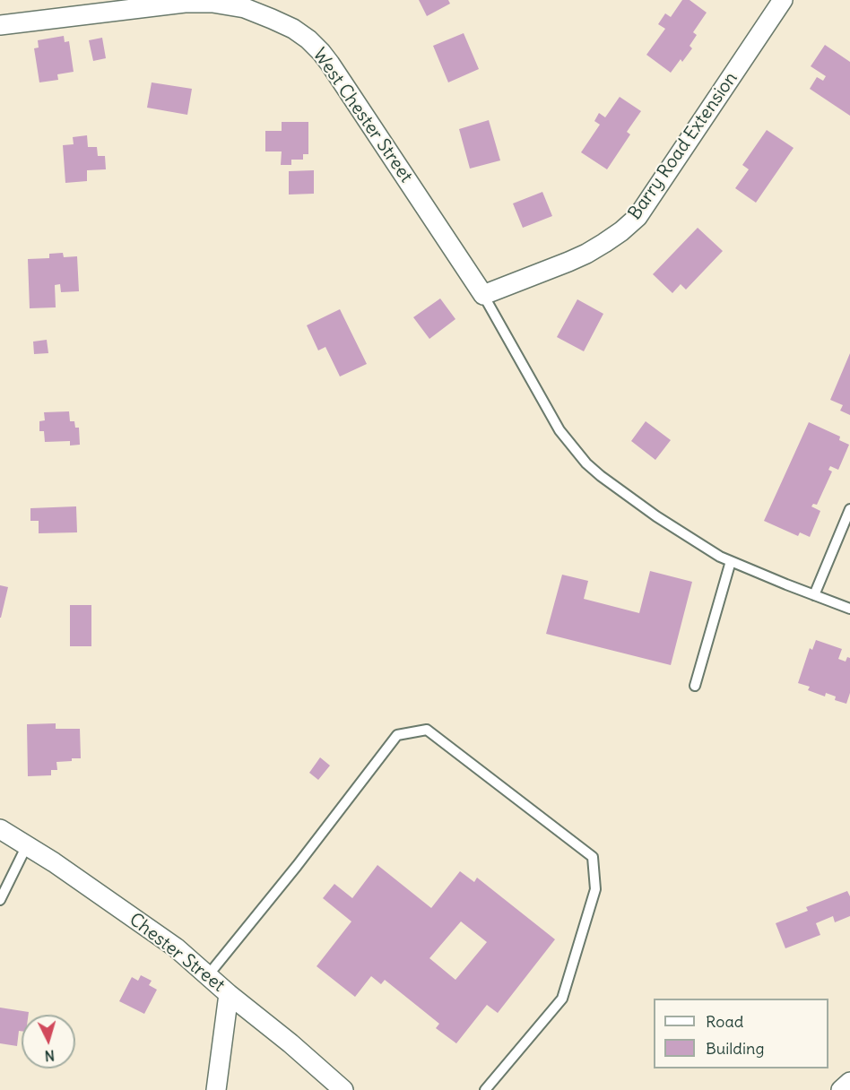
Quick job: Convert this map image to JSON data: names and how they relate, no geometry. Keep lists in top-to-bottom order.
{
  "streets": {
    "street": ["West Chester Street", "Barry Road Extension", "Chester Street"]
  },
  "crossings": [
    ["West Chester Street", "Barry Road Extension"]
  ],
  "legend": ["Road", "Building"],
  "north": "bottom"
}
